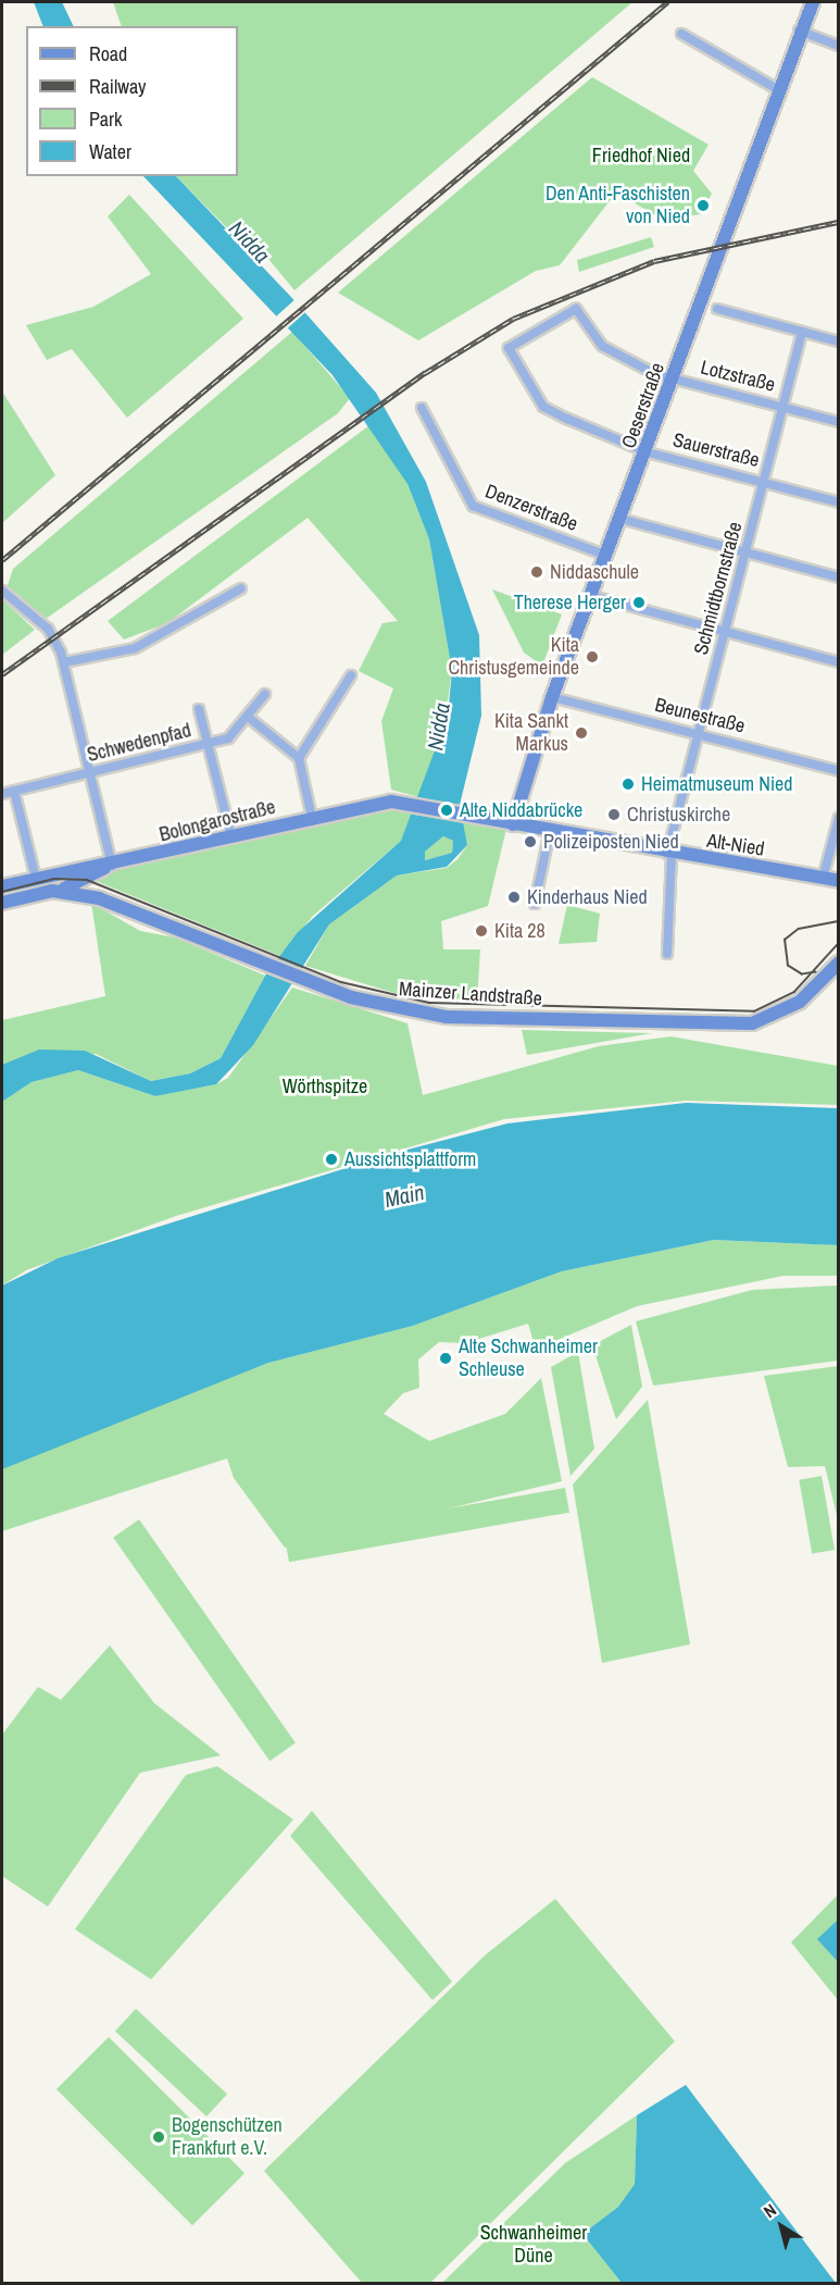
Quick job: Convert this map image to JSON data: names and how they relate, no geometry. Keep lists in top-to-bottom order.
{
  "streets": {
    "main road": [
      "Oeserstraße",
      "Bolongarostraße",
      "Alt-Nied",
      "Mainzer Landstraße"
    ],
    "street": [
      "Lotzstraße",
      "Sauerstraße",
      "Denzerstraße",
      "Schmidtbornstraße",
      "Beunestraße",
      "Schwedenpfad"
    ]
  },
  "crossings": [
    ["Lotzstraße", "Oeserstraße"],
    ["Lotzstraße", "Sauerstraße"],
    ["Lotzstraße", "Schmidtbornstraße"],
    ["Oeserstraße", "Sauerstraße"],
    ["Oeserstraße", "Denzerstraße"],
    ["Oeserstraße", "Beunestraße"],
    ["Oeserstraße", "Bolongarostraße"],
    ["Oeserstraße", "Alt-Nied"],
    ["Sauerstraße", "Schmidtbornstraße"],
    ["Schmidtbornstraße", "Beunestraße"],
    ["Schmidtbornstraße", "Alt-Nied"],
    ["Bolongarostraße", "Alt-Nied"]
  ],
  "water": ["Nidda", "Main"],
  "parks": ["Friedhof Nied", "Wörthspitze", "Schwanheimer Düne"],
  "places": [
    "Den Anti-Faschisten von Nied",
    "Niddaschule",
    "Therese Herger",
    "Kita Christusgemeinde",
    "Kita Sankt Markus",
    "Heimatmuseum Nied",
    "Alte Niddabrücke",
    "Christuskirche",
    "Polizeiposten Nied",
    "Kinderhaus Nied",
    "Kita 28",
    "Aussichtsplattform",
    "Alte Schwanheimer Schleuse",
    "Bogenschützen Frankfurt e.V."
  ],
  "legend": [
    "Road",
    "Railway",
    "Park",
    "Water"
  ],
  "north": "top left"
}
